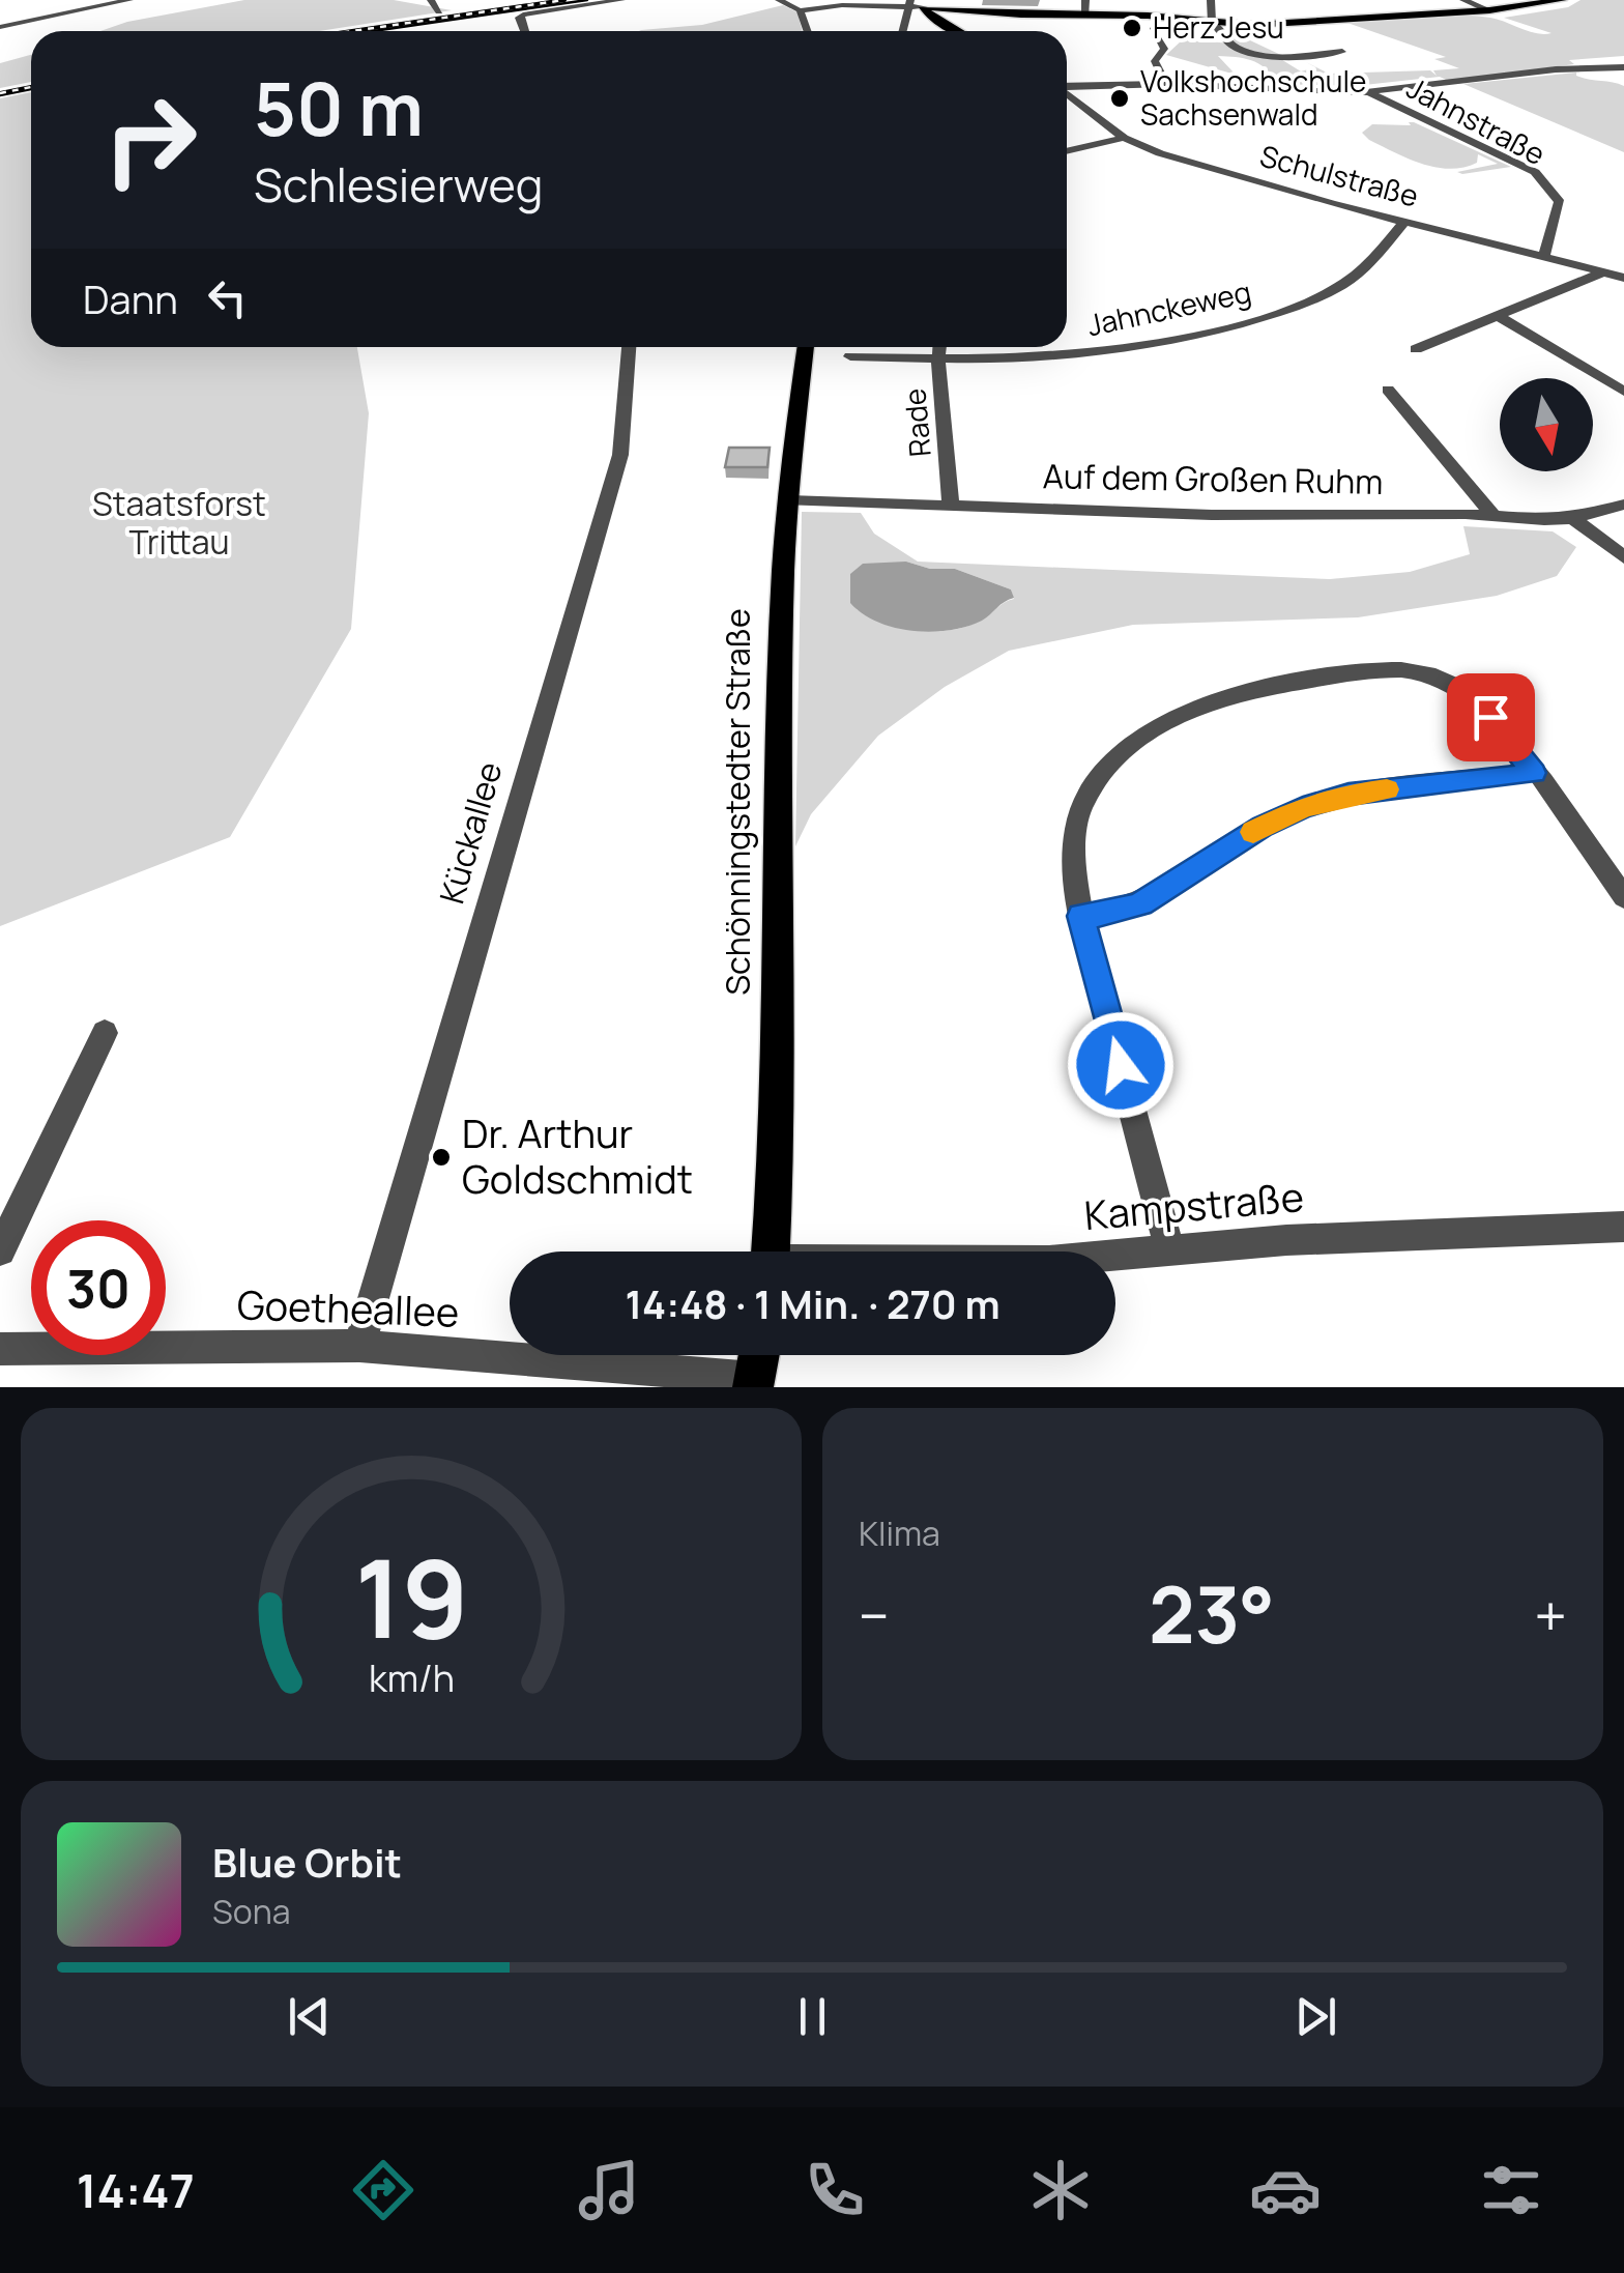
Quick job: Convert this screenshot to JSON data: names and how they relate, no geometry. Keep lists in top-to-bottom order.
{
  "streets": {
    "main road": ["Schönningstedter Straße"],
    "street": [
      "Jahnstraße",
      "Schulstraße",
      "Jahnckeweg",
      "Rade",
      "Auf dem Großen Ruhm",
      "Kückallee",
      "Kampstraße",
      "Goetheallee"
    ]
  },
  "crossings": [
    ["Jahnstraße", "Schulstraße"],
    ["Schulstraße", "Jahnckeweg"],
    ["Jahnckeweg", "Rade"],
    ["Rade", "Auf dem Großen Ruhm"],
    ["Auf dem Großen Ruhm", "Schönningstedter Straße"],
    ["Kückallee", "Goetheallee"]
  ],
  "parks": ["Staatsforst Trittau"],
  "places": ["Herz Jesu", "Volkshochschule Sachsenwald", "Dr. Arthur Goldschmidt"],
  "north": "bottom",
  "page": {
    "turn": ["50 m", "Schlesierweg"],
    "then": "Dann",
    "limit": "30",
    "trip": "14:48 · 1 Min. · 270 m",
    "tile": "Klima",
    "heat": ["−", "23°", "+"],
    "song": ["Blue Orbit", "Sona"],
    "tabs": "14:47",
    "gauge": ["19", "km/h"]
  }
}
